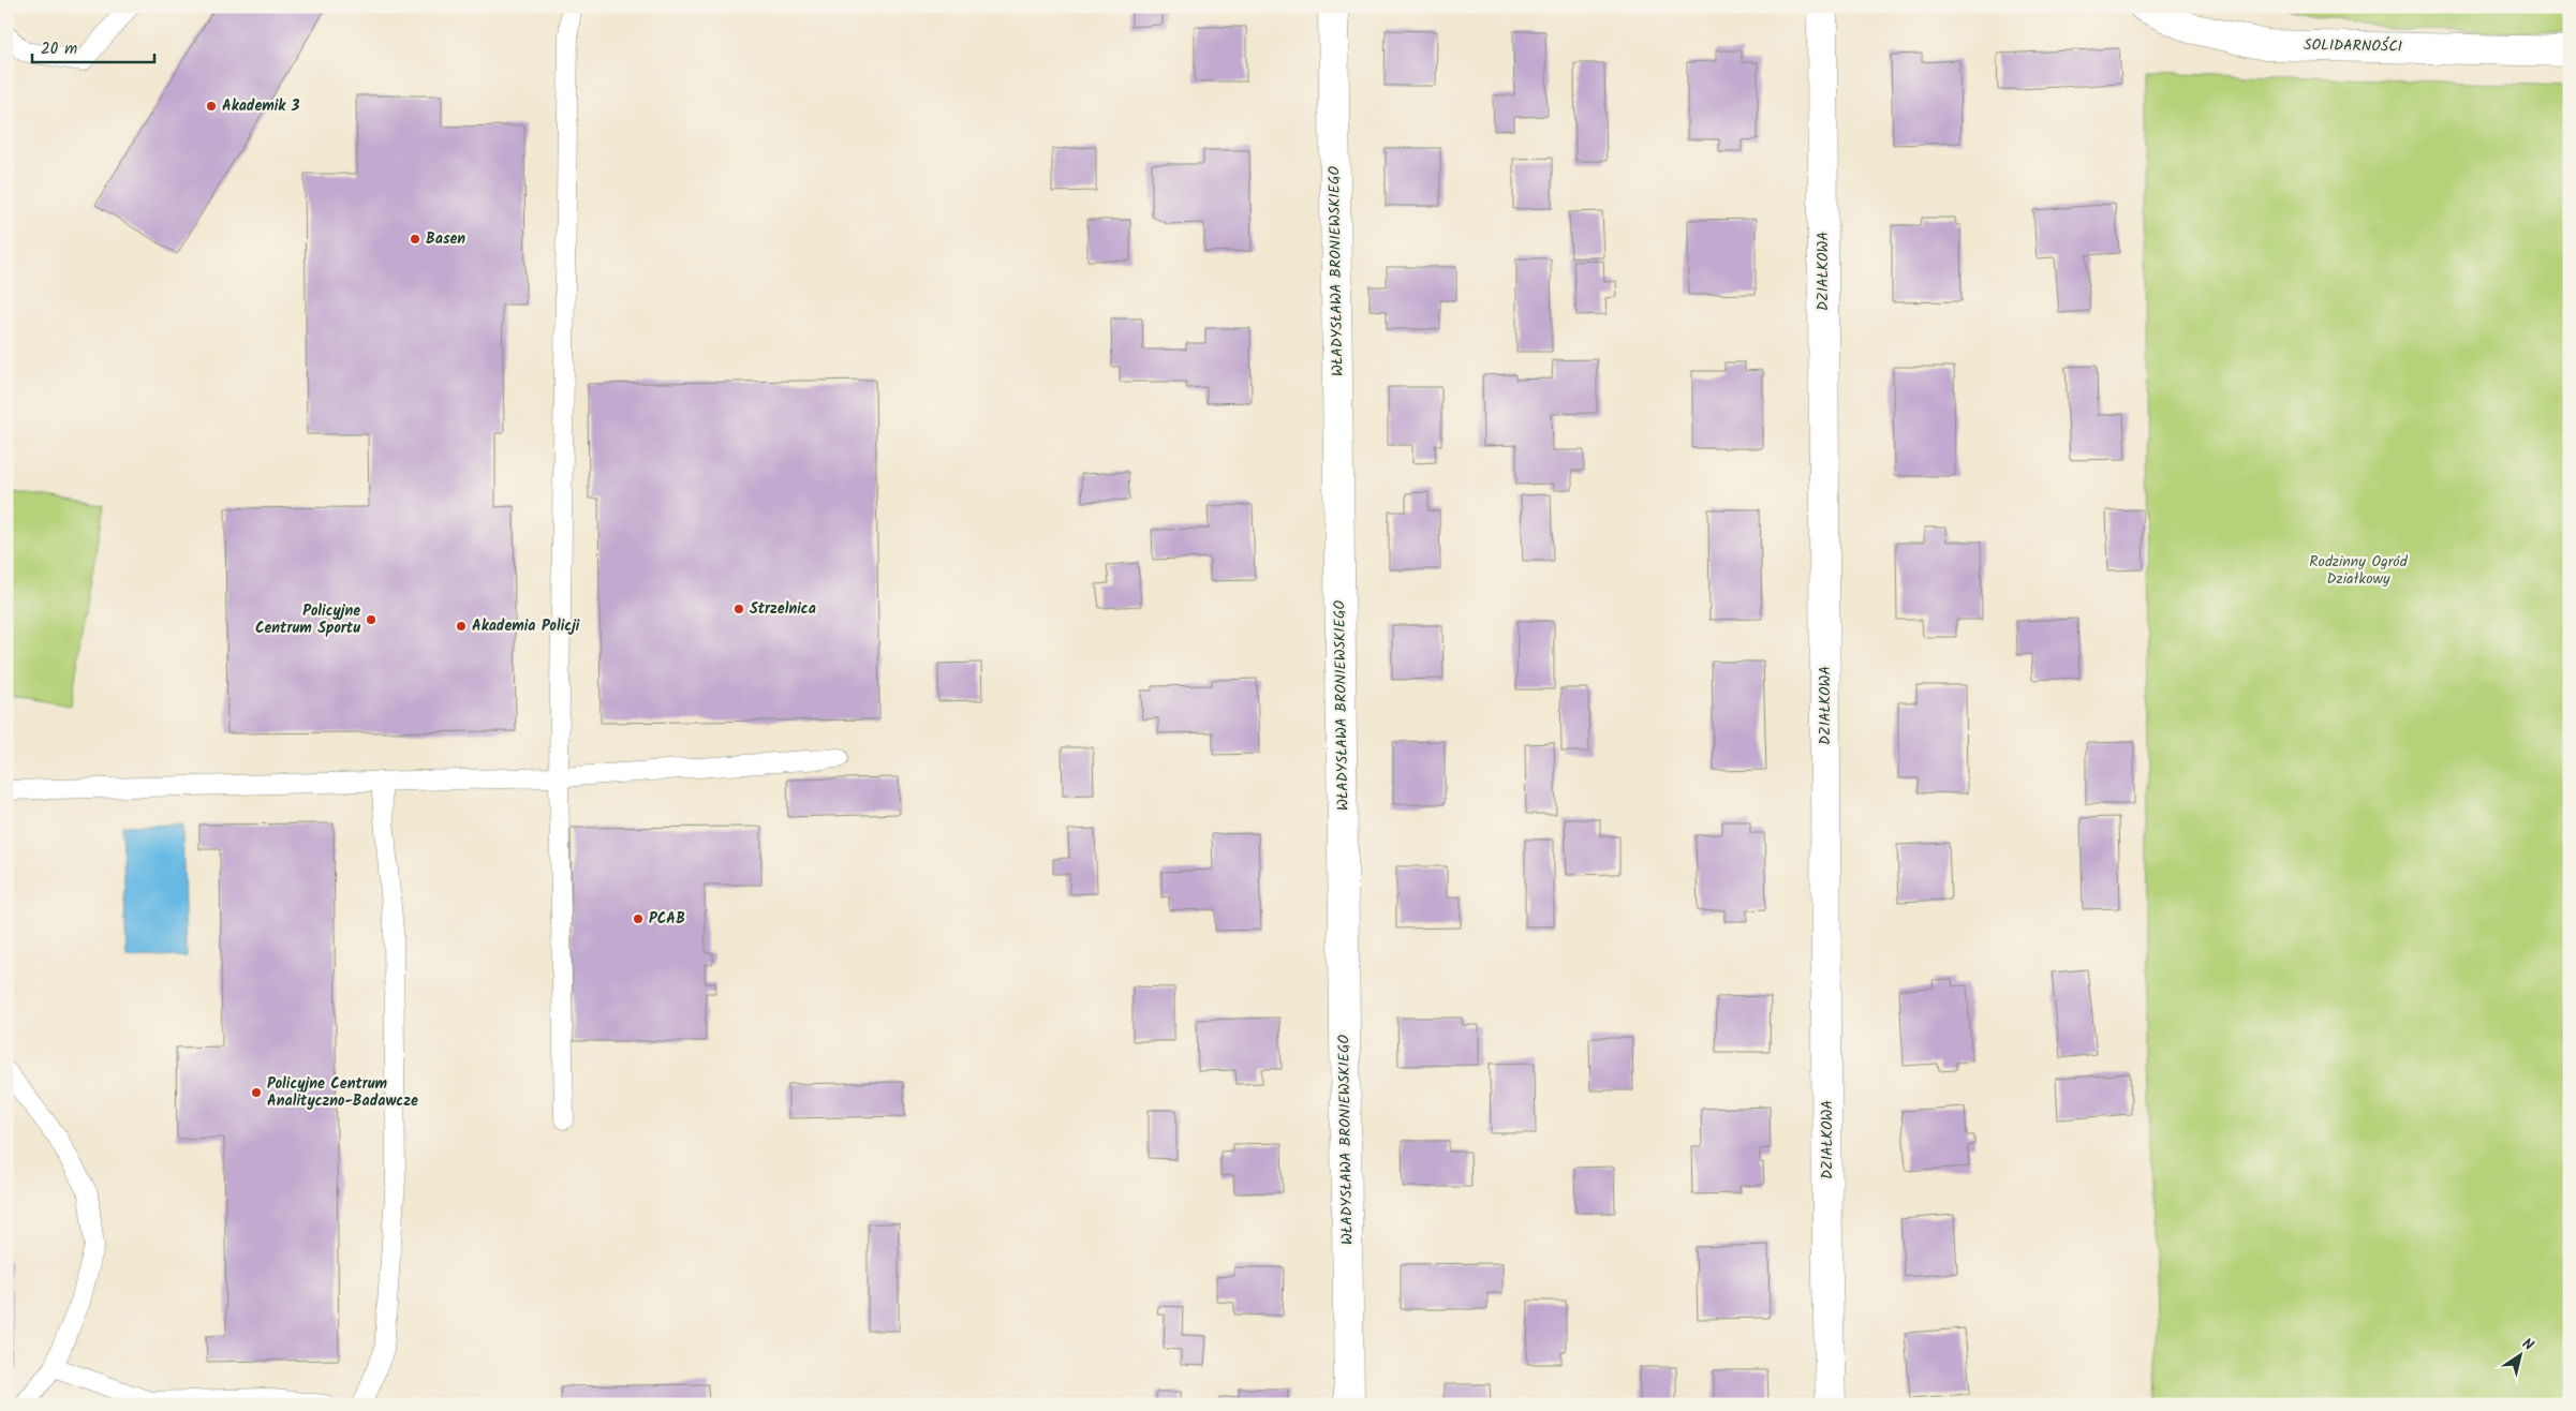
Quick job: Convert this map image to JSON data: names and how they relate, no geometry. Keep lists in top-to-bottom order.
{
  "streets": {
    "street": ["SOLIDARNOŚCI", "WŁADYSŁAWA BRONIEWSKIEGO", "DZIAŁKOWA"]
  },
  "parks": ["Rodzinny Ogród Działkowy"],
  "places": [
    "Akademik 3",
    "Basen",
    "Strzelnica",
    "Policyjne Centrum Sportu",
    "Akademia Policji",
    "PCAB",
    "Policyjne Centrum Analityczno-Badawcze"
  ],
  "scale_bar": "20 m",
  "north": "top right"
}
